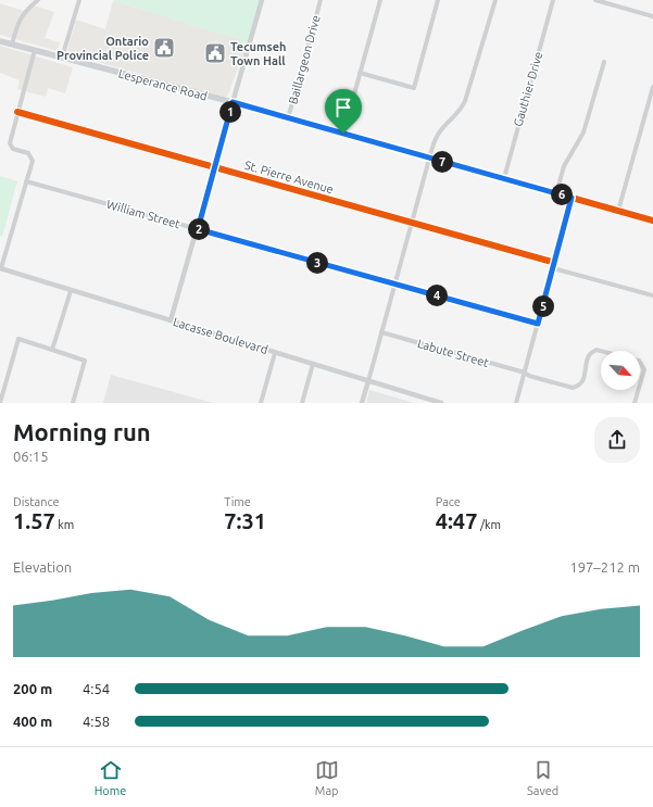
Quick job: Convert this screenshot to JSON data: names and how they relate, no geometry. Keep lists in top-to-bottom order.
{
  "streets": {
    "main road": ["Lesperance Road"],
    "street": [
      "Baillargeon Drive",
      "Gauthier Drive",
      "St. Pierre Avenue",
      "William Street",
      "Lacasse Boulevard",
      "Labute Street"
    ]
  },
  "crossings": [
    ["Baillargeon Drive", "Lesperance Road"],
    ["Lesperance Road", "Gauthier Drive"]
  ],
  "places": {
    "public building": ["Ontario Provincial Police", "Tecumseh Town Hall"]
  },
  "north": "bottom right",
  "page": {
    "pins": [
      "1",
      "7",
      "6",
      "2",
      "3",
      "4",
      "5"
    ],
    "heading": ["Morning run", "06:15"],
    "stats": [
      ["Distance", "1.57 km"],
      ["Time", "7:31"],
      ["Pace", "4:47 /km"]
    ],
    "chart": ["Elevation", "197–212 m"],
    "list": [
      {
        "name": "200 m",
        "note": "4:54"
      },
      {
        "name": "400 m",
        "note": "4:58"
      }
    ],
    "tabs": ["Home", "Map", "Saved"]
  }
}
